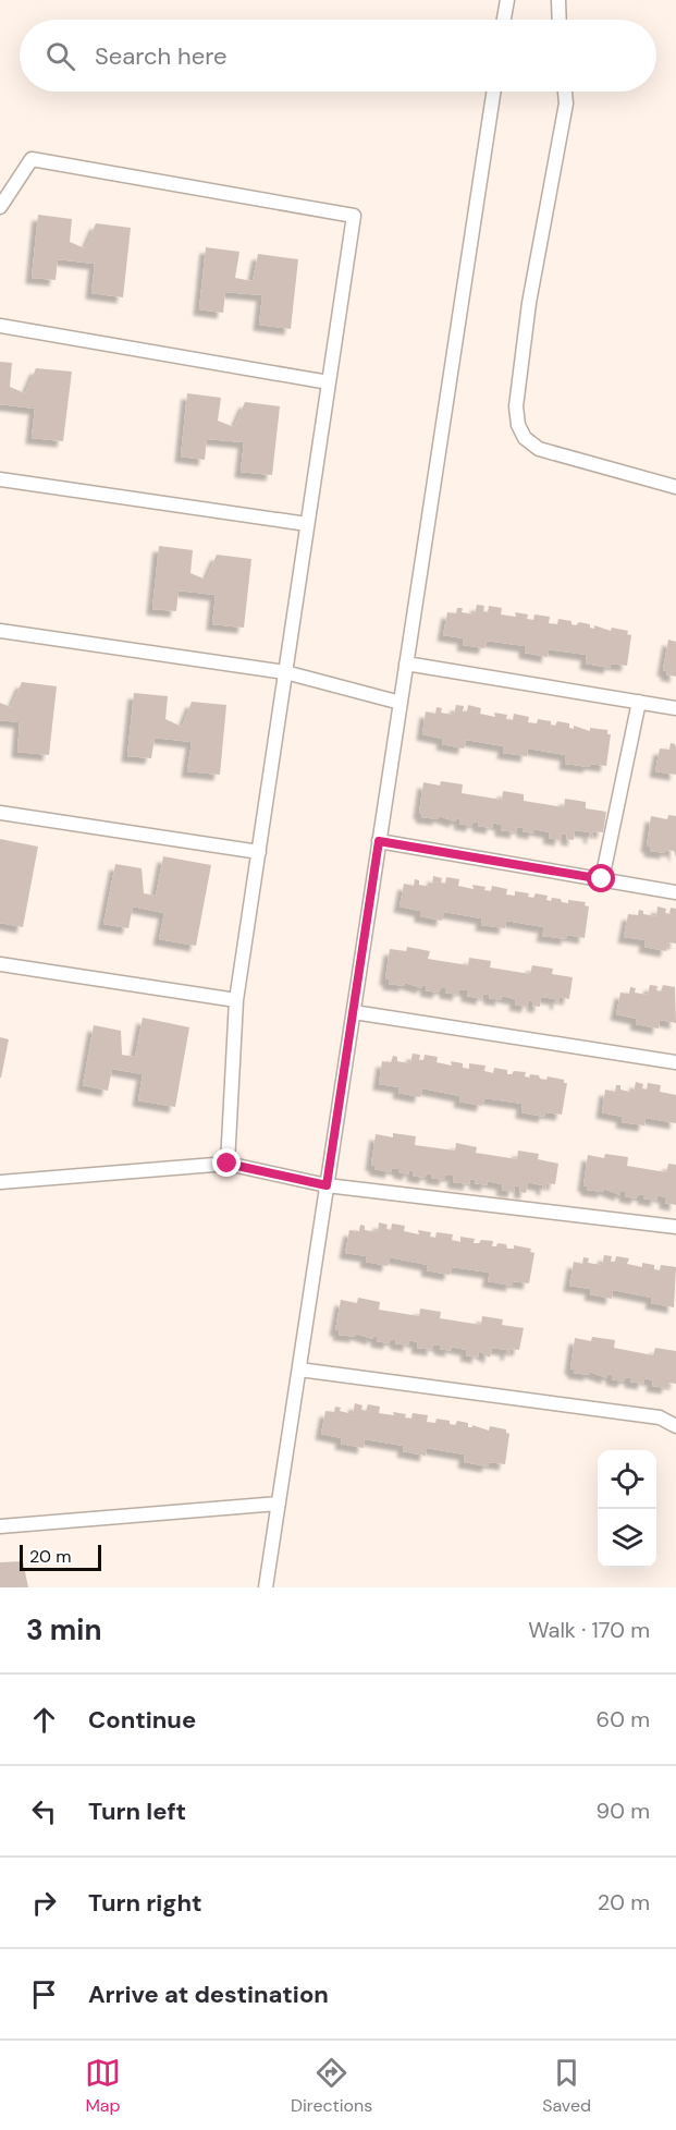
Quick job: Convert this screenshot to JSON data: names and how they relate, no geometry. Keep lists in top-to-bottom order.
{
  "scale_bar": "20 m",
  "page": {
    "search": "Search here",
    "scale": "20 m",
    "heading": ["3 min", "Walk · 170 m"],
    "list": [
      ["Continue", "60 m"],
      ["Turn left", "90 m"],
      ["Turn right", "20 m"],
      "Arrive at destination"
    ],
    "nav": ["Map", "Directions", "Saved"]
  }
}
